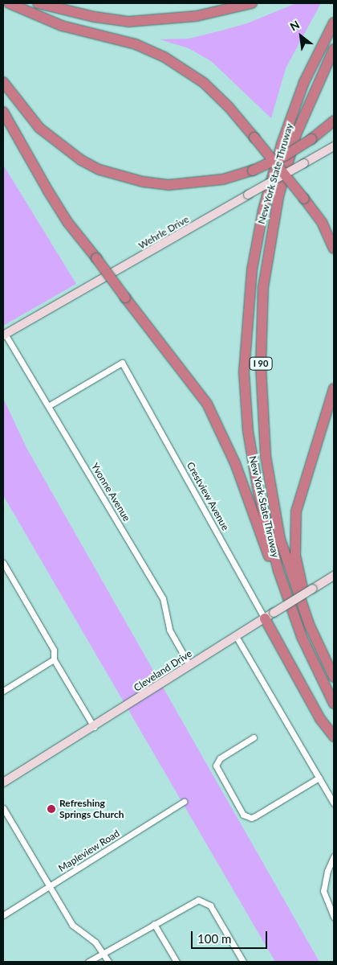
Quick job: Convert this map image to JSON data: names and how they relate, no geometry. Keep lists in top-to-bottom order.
{
  "streets": {
    "highway": ["New York State Thruway", "I 90"],
    "street": [
      "Wehrle Drive",
      "Yvonne Avenue",
      "Crestview Avenue",
      "Cleveland Drive",
      "Mapleview Road"
    ]
  },
  "crossings": [
    ["Wehrle Drive", "Yvonne Avenue"],
    ["Yvonne Avenue", "Crestview Avenue"],
    ["Yvonne Avenue", "Cleveland Drive"],
    ["Crestview Avenue", "Cleveland Drive"]
  ],
  "places": ["Refreshing Springs Church"],
  "scale_bar": "100 m",
  "north": "top left"
}
